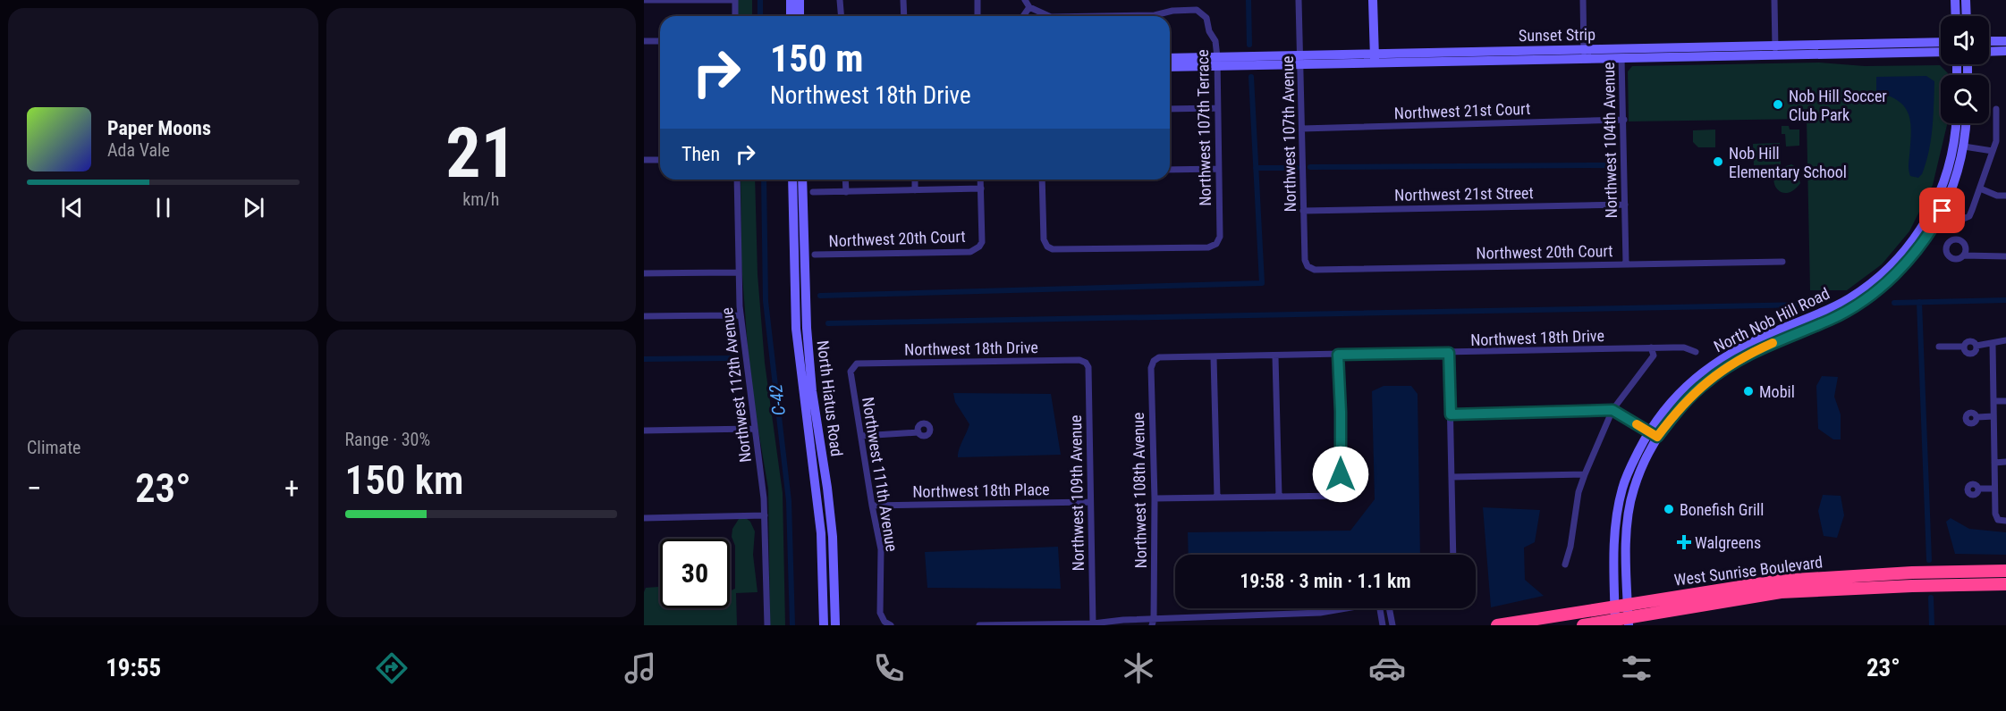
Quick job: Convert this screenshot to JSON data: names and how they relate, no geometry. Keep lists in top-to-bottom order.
{
  "streets": {
    "highway": ["West Sunrise Boulevard"],
    "main road": ["Sunset Strip", "North Nob Hill Road", "North Hiatus Road"],
    "street": [
      "Northwest 21st Court",
      "Northwest 107th Terrace",
      "Northwest 107th Avenue",
      "Northwest 104th Avenue",
      "Northwest 21st Street",
      "Northwest 20th Court",
      "Northwest 18th Drive",
      "Northwest 112th Avenue",
      "Northwest 111th Avenue",
      "Northwest 18th Place",
      "Northwest 108th Avenue",
      "Northwest 109th Avenue"
    ]
  },
  "crossings": [
    ["Sunset Strip", "Northwest 107th Terrace"],
    ["Sunset Strip", "Northwest 107th Avenue"],
    ["Sunset Strip", "Northwest 104th Avenue"],
    ["Northwest 21st Court", "Northwest 107th Avenue"],
    ["Northwest 21st Court", "Northwest 104th Avenue"],
    ["Northwest 107th Avenue", "Northwest 21st Street"],
    ["Northwest 107th Avenue", "Northwest 20th Court"],
    ["Northwest 104th Avenue", "Northwest 21st Street"],
    ["Northwest 104th Avenue", "Northwest 20th Court"],
    ["North Nob Hill Road", "West Sunrise Boulevard"],
    ["Northwest 18th Drive", "Northwest 111th Avenue"],
    ["Northwest 18th Drive", "Northwest 108th Avenue"],
    ["Northwest 18th Drive", "Northwest 109th Avenue"],
    ["Northwest 111th Avenue", "Northwest 18th Place"],
    ["Northwest 18th Place", "Northwest 109th Avenue"]
  ],
  "water": ["C-42"],
  "places": {
    "other": [
      "Nob Hill Soccer Club Park",
      "Nob Hill Elementary School",
      "Mobil",
      "Bonefish Grill"
    ],
    "health": ["Walgreens"]
  },
  "page": {
    "tile": [
      ["21", "km/h"],
      "Climate",
      ["Range · 30%", "150 km"]
    ],
    "turn": ["150 m", "Northwest 18th Drive"],
    "song": ["Paper Moons", "Ada Vale"],
    "then": "Then",
    "heat": ["−", "23°", "+"],
    "limit": "30",
    "trip": "19:58 · 3 min · 1.1 km",
    "tabs": ["19:55", "23°"]
  }
}
